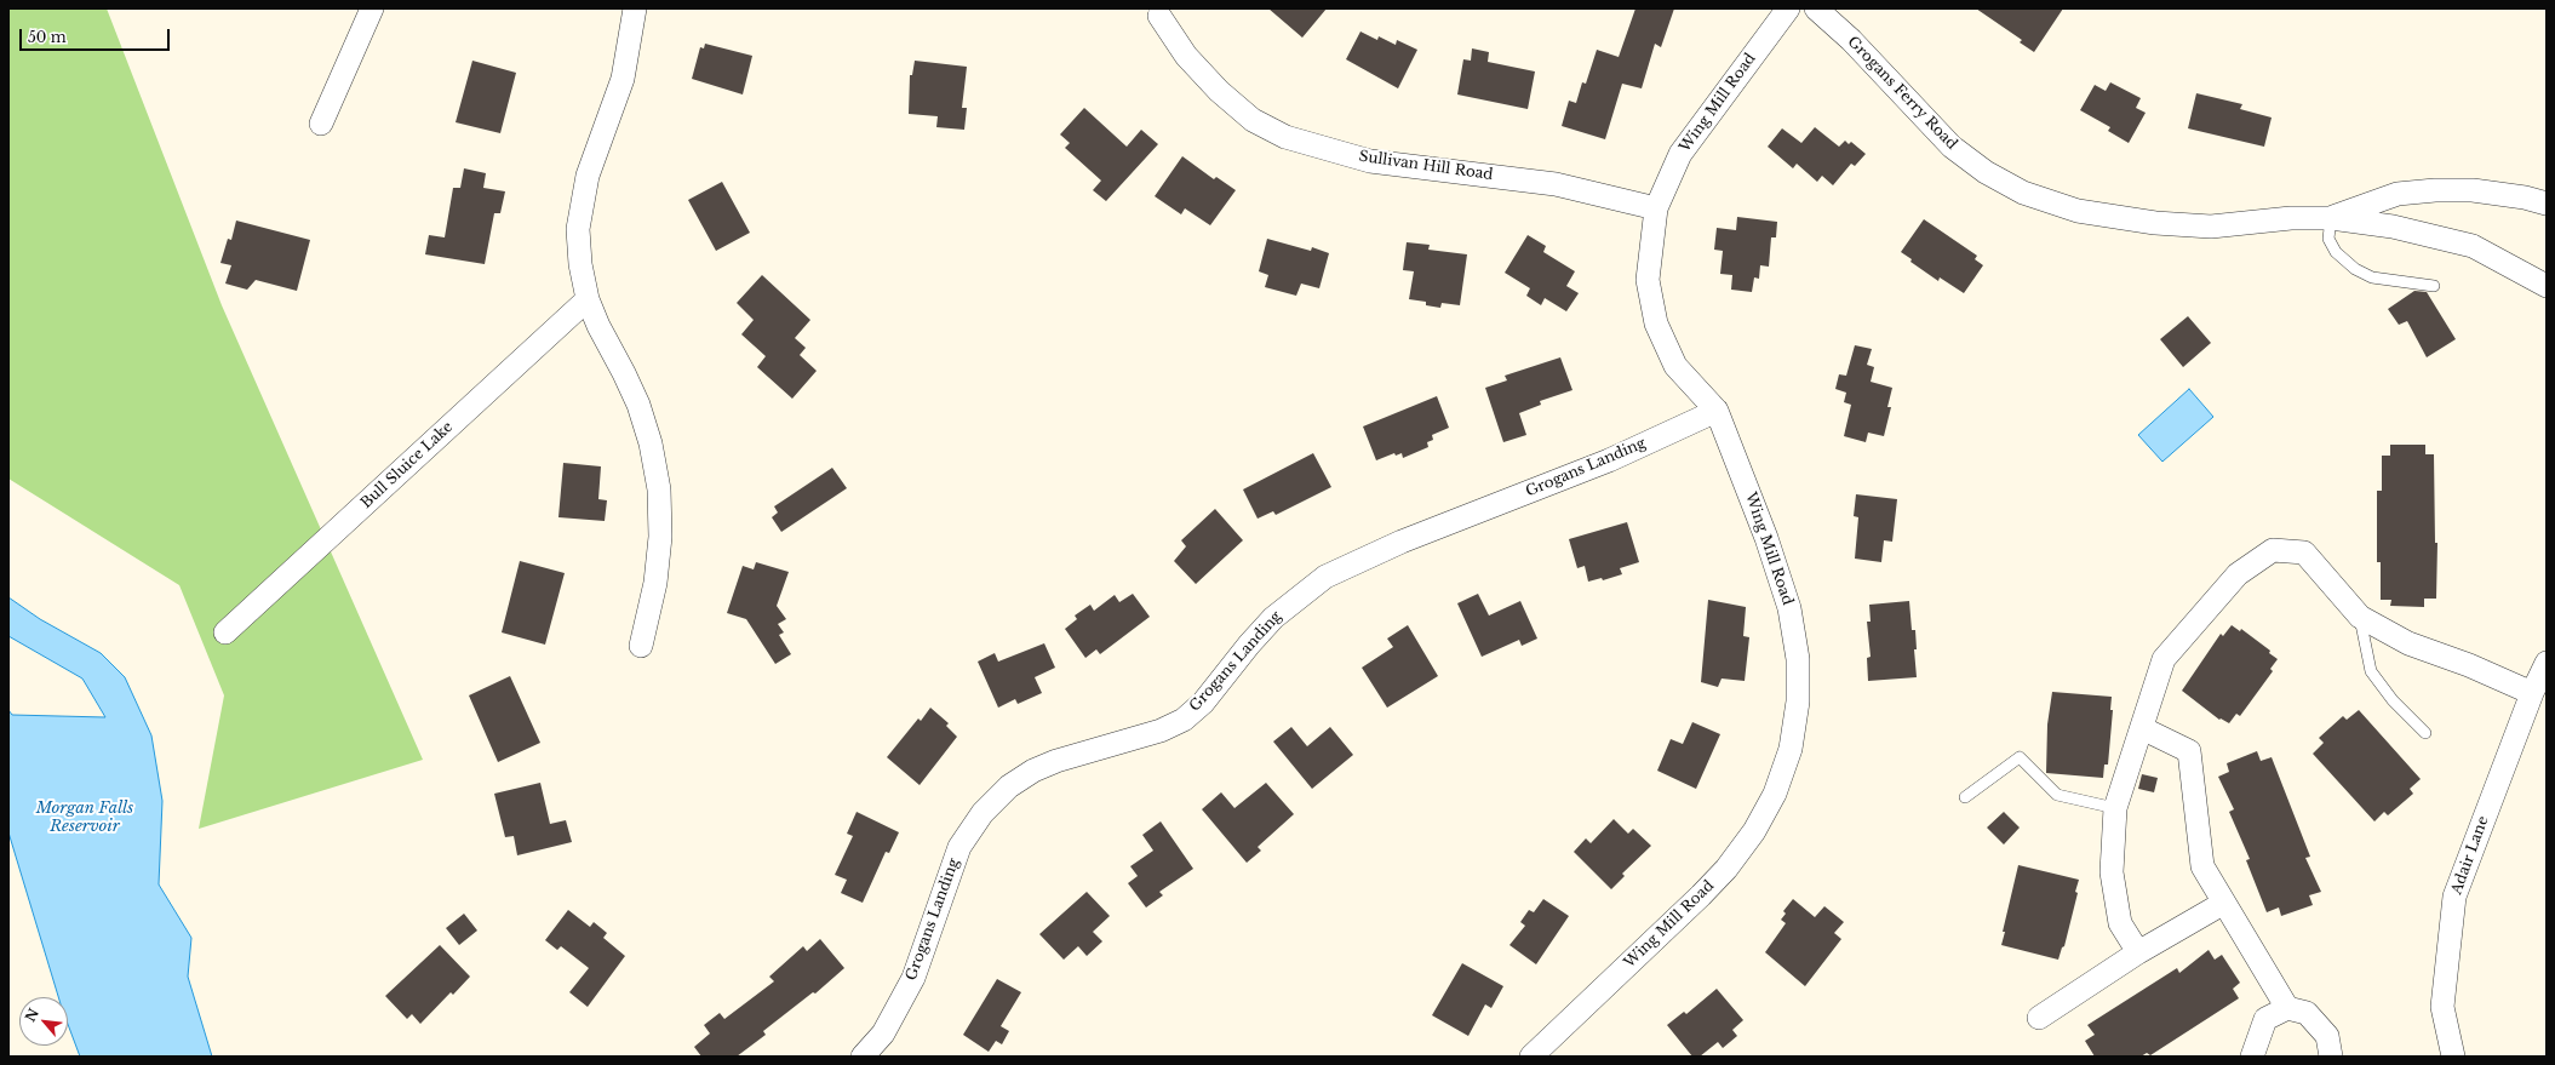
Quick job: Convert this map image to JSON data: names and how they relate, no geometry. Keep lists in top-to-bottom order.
{
  "streets": {
    "street": [
      "Grogans Ferry Road",
      "Wing Mill Road",
      "Sullivan Hill Road",
      "Bull Sluice Lake",
      "Grogans Landing",
      "Adair Lane"
    ]
  },
  "crossings": [
    ["Wing Mill Road", "Sullivan Hill Road"],
    ["Wing Mill Road", "Grogans Landing"]
  ],
  "water": ["Morgan Falls Reservoir"],
  "scale_bar": "50 m",
  "north": "top left"
}
